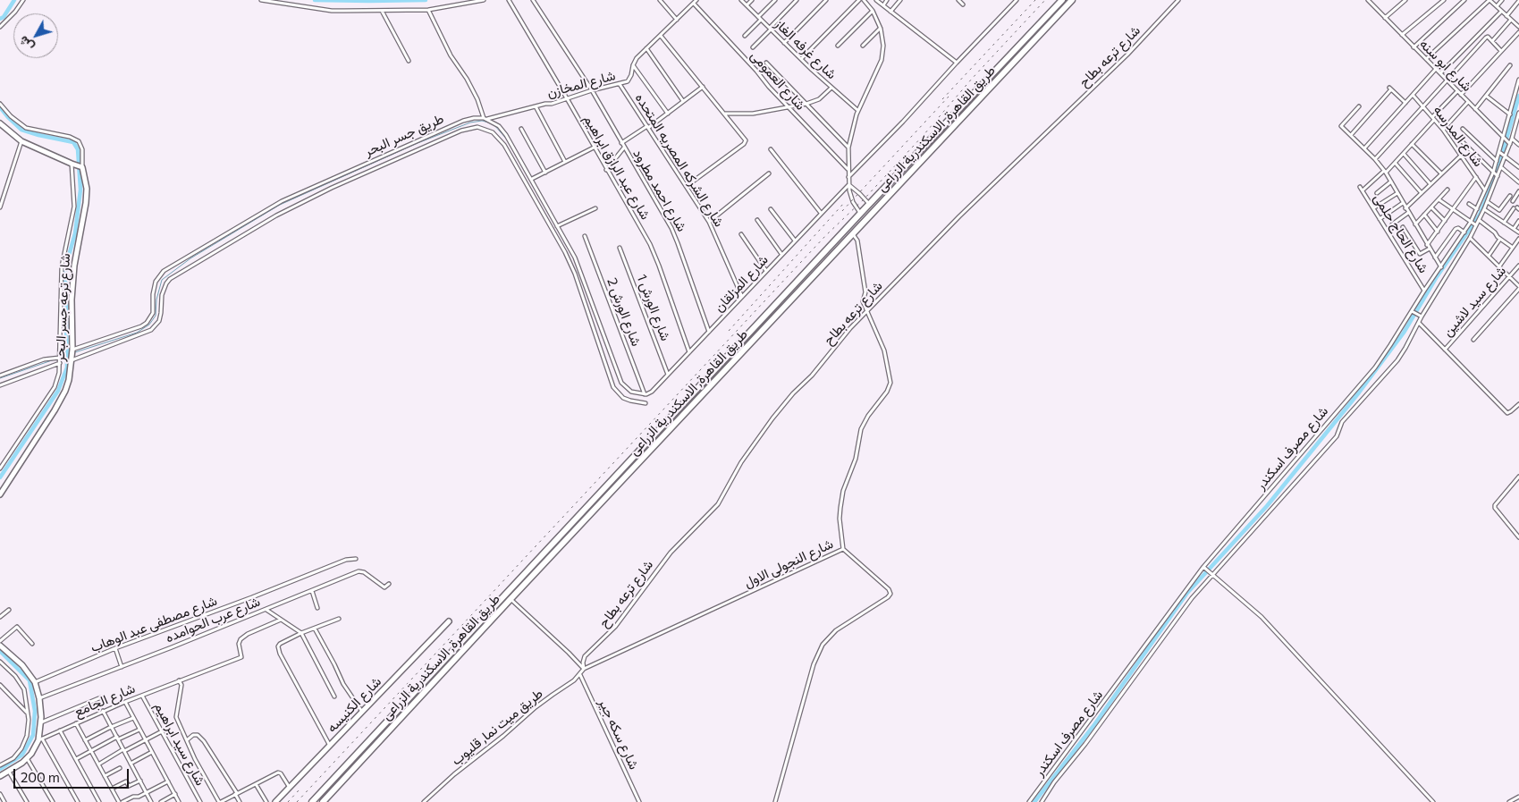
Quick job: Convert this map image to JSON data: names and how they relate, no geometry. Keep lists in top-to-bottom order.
{
  "streets": {
    "highway": ["طريق القاهرة, الاسكندرية الزراعى"],
    "street": [
      "شارع غرفه الغاز",
      "شارع ترعه بطاح",
      "شارع ابو سنه",
      "شارع العمومى",
      "شارع المخازن",
      "طريق جسر البحر",
      "شارع المدرسه",
      "شارع الشركه المصريه المتحده",
      "شارع عبد الرازق ابراهيم",
      "شارع احمد مطرود",
      "شارع الحاج حلمى",
      "شارع المزلقان",
      "شارع سيد لاشين",
      "شارع ترعه جسر البحر",
      "شارع الورش 1",
      "شارع الورش 2",
      "شارع مصرف اسكندر",
      "شارع النجولى الاول",
      "شارع عرب الحوامده",
      "شارع مصطفى عبد الوهاب",
      "شارع الجامع",
      "شارع الكنيسه",
      "طريق ميت نما, قليوب",
      "شارع سكه جير",
      "شارع سيد ابراهيم"
    ]
  },
  "crossings": [
    ["شارع ترعه بطاح", "شارع النجولى الاول"],
    ["شارع ترعه بطاح", "طريق ميت نما, قليوب"],
    ["شارع ابو سنه", "شارع مصرف اسكندر"],
    ["شارع العمومى", "شارع المخازن"],
    ["شارع المخازن", "طريق جسر البحر"],
    ["شارع المخازن", "شارع الشركه المصريه المتحده"],
    ["شارع المخازن", "شارع عبد الرازق ابراهيم"],
    ["شارع المخازن", "شارع احمد مطرود"],
    ["طريق القاهرة, الاسكندرية الزراعى", "شارع النجولى الاول"],
    ["طريق جسر البحر", "شارع ترعه جسر البحر"],
    ["شارع المدرسه", "شارع مصرف اسكندر"],
    ["شارع الشركه المصريه المتحده", "شارع المزلقان"],
    ["شارع عبد الرازق ابراهيم", "شارع المزلقان"],
    ["شارع احمد مطرود", "شارع المزلقان"],
    ["شارع الحاج حلمى", "شارع مصرف اسكندر"],
    ["شارع المزلقان", "شارع الورش 1"],
    ["شارع المزلقان", "شارع الورش 2"],
    ["شارع النجولى الاول", "طريق ميت نما, قليوب"],
    ["شارع الجامع", "شارع سيد ابراهيم"],
    ["طريق ميت نما, قليوب", "شارع سكه جير"]
  ],
  "scale_bar": "200 m",
  "north": "bottom left"
}
